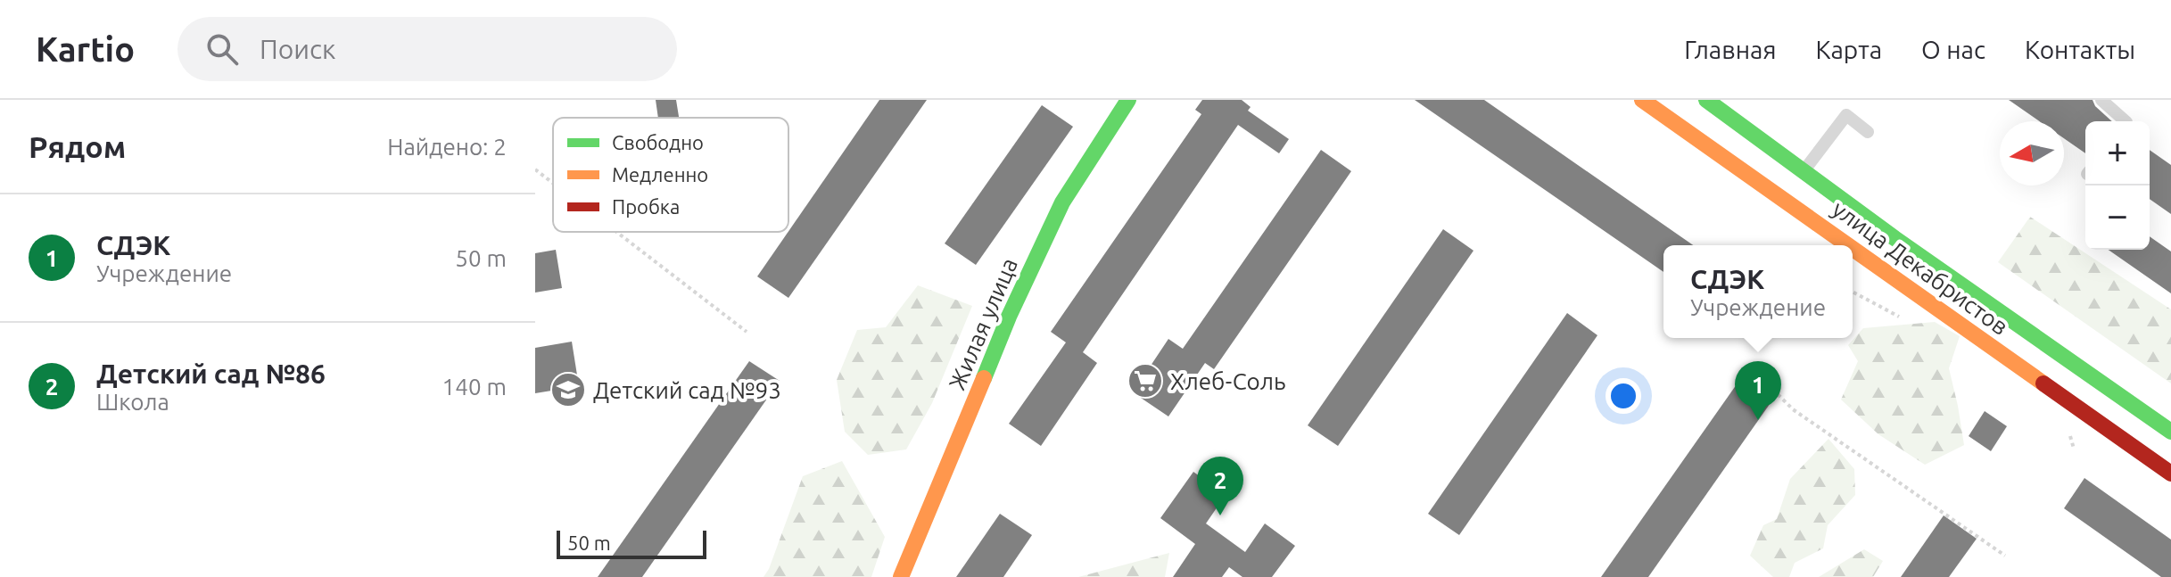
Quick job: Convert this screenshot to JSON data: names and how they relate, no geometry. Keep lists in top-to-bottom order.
{
  "streets": {
    "street": ["улица Декабристов", "Жилая улица"]
  },
  "places": {
    "supermarket": ["Хлеб-Соль"],
    "school or university": ["Детский сад №93"]
  },
  "legend": ["Свободно", "Медленно", "Пробка"],
  "scale_bar": "50 m",
  "north": "left",
  "page": {
    "header": "Kartio",
    "search": "Поиск",
    "nav": [
      "Главная",
      "Карта",
      "О нас",
      "Контакты"
    ],
    "heading": ["Рядом", "Найдено: 2"],
    "map_buttons": ["+", "−"],
    "list": [
      {
        "mark": "1",
        "name": "СДЭК",
        "note": "Учреждение",
        "value": "50 m"
      },
      {
        "mark": "2",
        "name": "Детский сад №86",
        "note": "Школа",
        "value": "140 m"
      }
    ],
    "popup": ["СДЭК", "Учреждение"],
    "pins": ["1", "2"],
    "scale": "50 m"
  }
}
